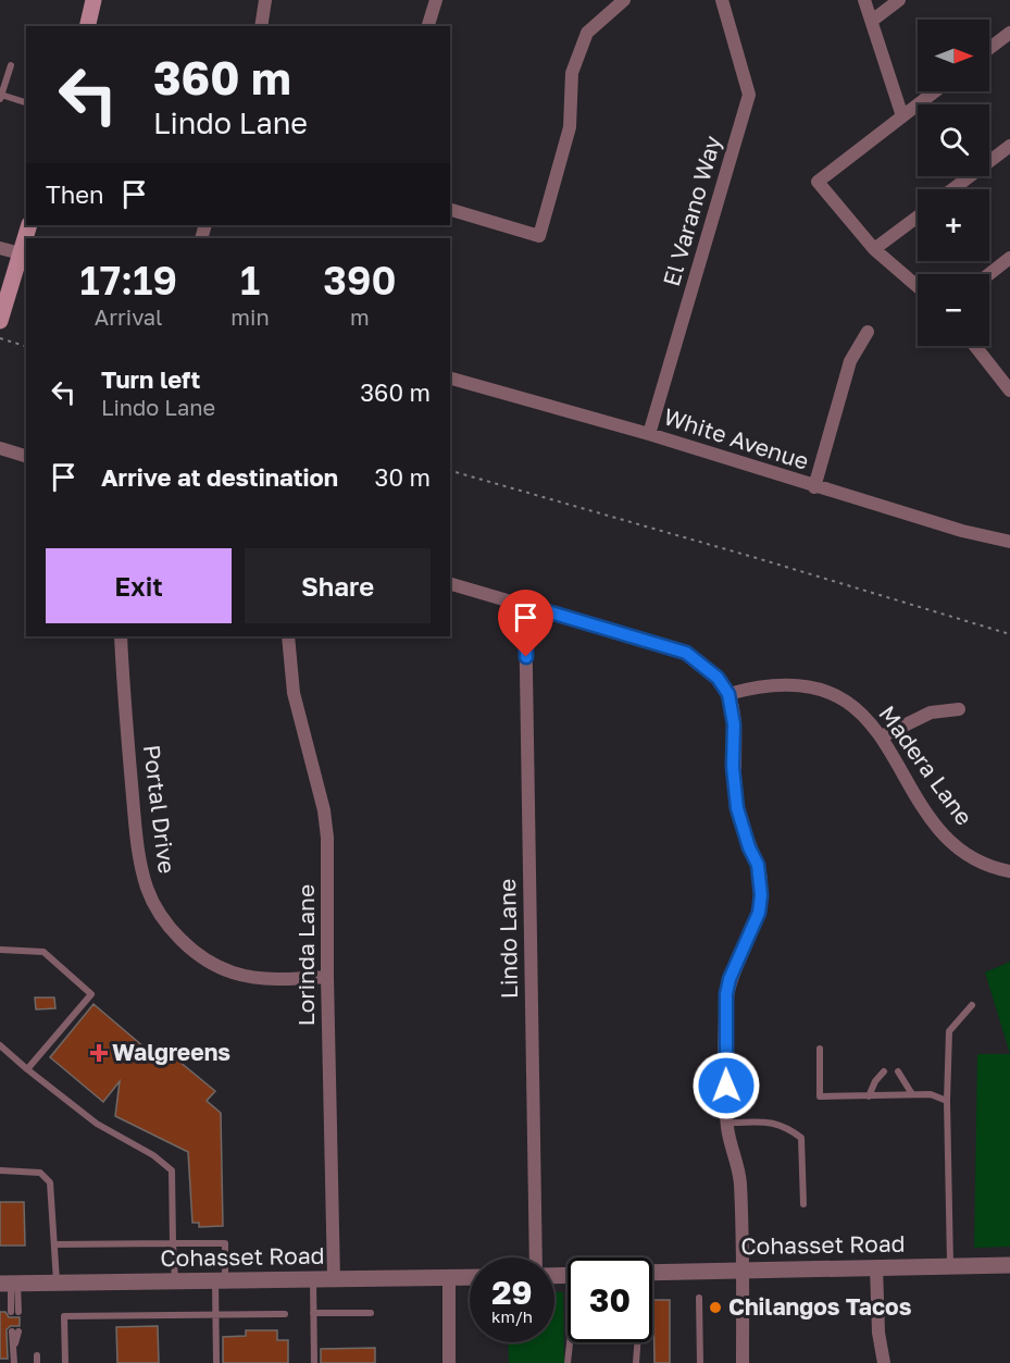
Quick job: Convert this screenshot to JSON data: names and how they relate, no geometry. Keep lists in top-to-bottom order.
{
  "streets": {
    "street": [
      "El Varano Way",
      "White Avenue",
      "Madera Lane",
      "Portal Drive",
      "Lindo Lane",
      "Lorinda Lane",
      "Cohasset Road"
    ]
  },
  "crossings": [
    ["El Varano Way", "White Avenue"],
    ["Portal Drive", "Lorinda Lane"],
    ["Lorinda Lane", "Cohasset Road"]
  ],
  "places": {
    "health": ["Walgreens"],
    "other": ["Chilangos Tacos"]
  },
  "north": "right",
  "page": {
    "map_buttons": ["+", "−"],
    "turn": ["360 m", "Lindo Lane"],
    "then": "Then",
    "eta": [
      "17:19",
      "Arrival",
      "1",
      "min",
      "390",
      "m"
    ],
    "list": [
      {
        "name": "Turn left",
        "note": "Lindo Lane",
        "value": "360 m"
      },
      {
        "name": "Arrive at destination",
        "value": "30 m"
      }
    ],
    "buttons": ["Exit", "Share"],
    "speed": "29 km/h",
    "limit": "30"
  }
}
